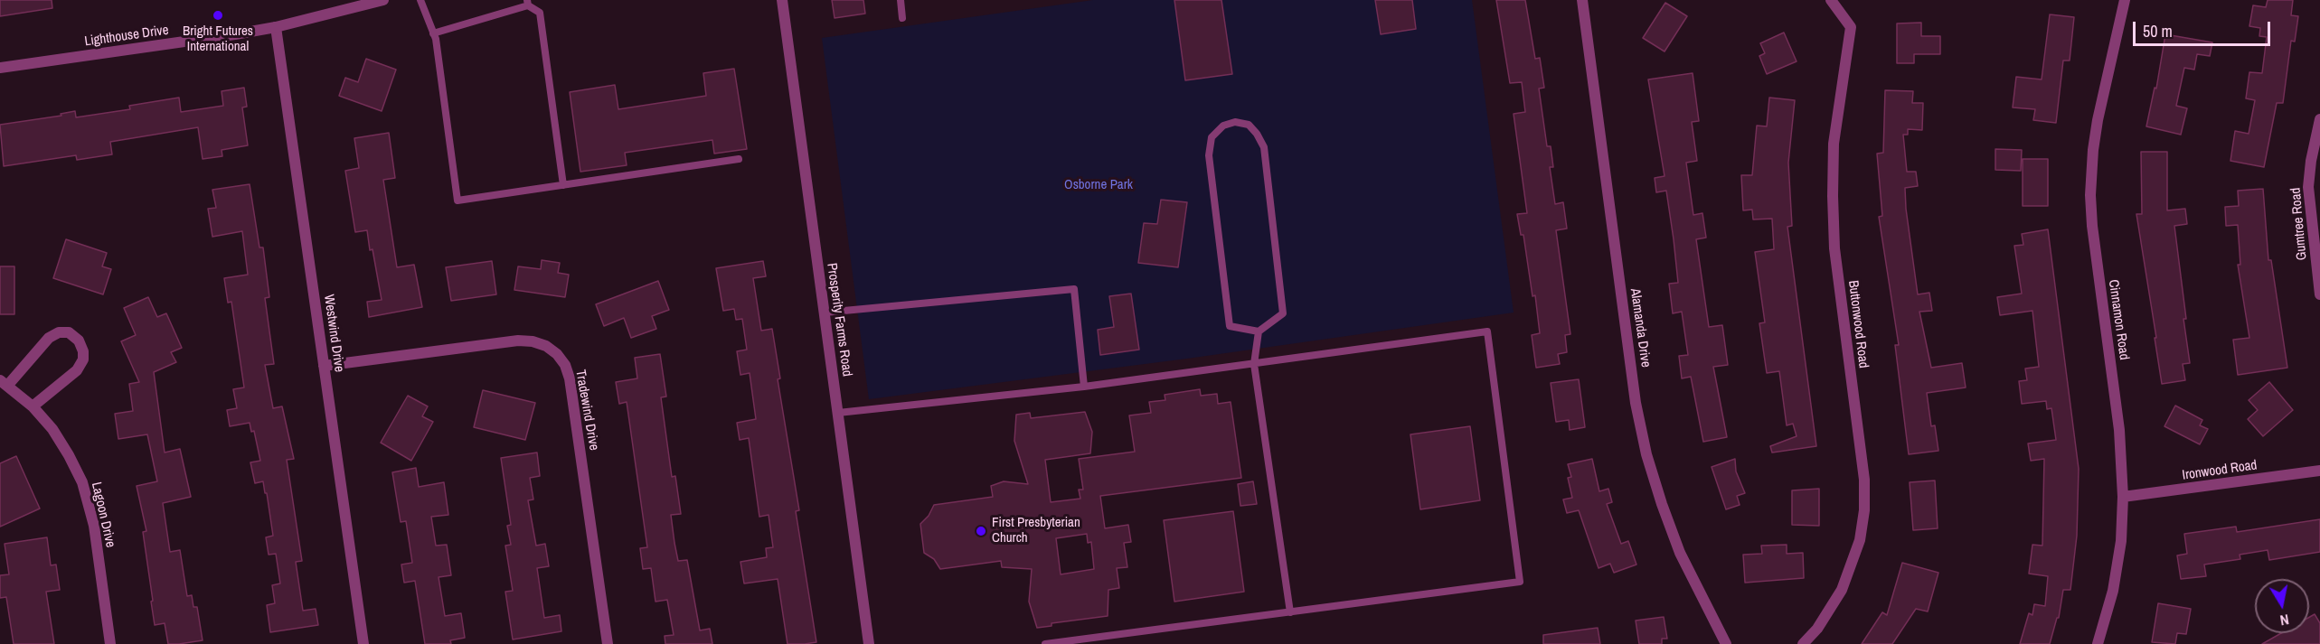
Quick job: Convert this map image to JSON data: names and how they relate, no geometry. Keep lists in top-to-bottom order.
{
  "streets": {
    "street": [
      "Lighthouse Drive",
      "Gumtree Road",
      "Prosperity Farms Road",
      "Cinnamon Road",
      "Buttonwood Road",
      "Alamanda Drive",
      "Westwind Drive",
      "Tradewind Drive",
      "Ironwood Road",
      "Lagoon Drive"
    ]
  },
  "crossings": [
    ["Lighthouse Drive", "Westwind Drive"],
    ["Cinnamon Road", "Ironwood Road"],
    ["Westwind Drive", "Tradewind Drive"]
  ],
  "parks": ["Osborne Park"],
  "places": ["Bright Futures International", "First Presbyterian Church"],
  "scale_bar": "50 m",
  "north": "bottom"
}
